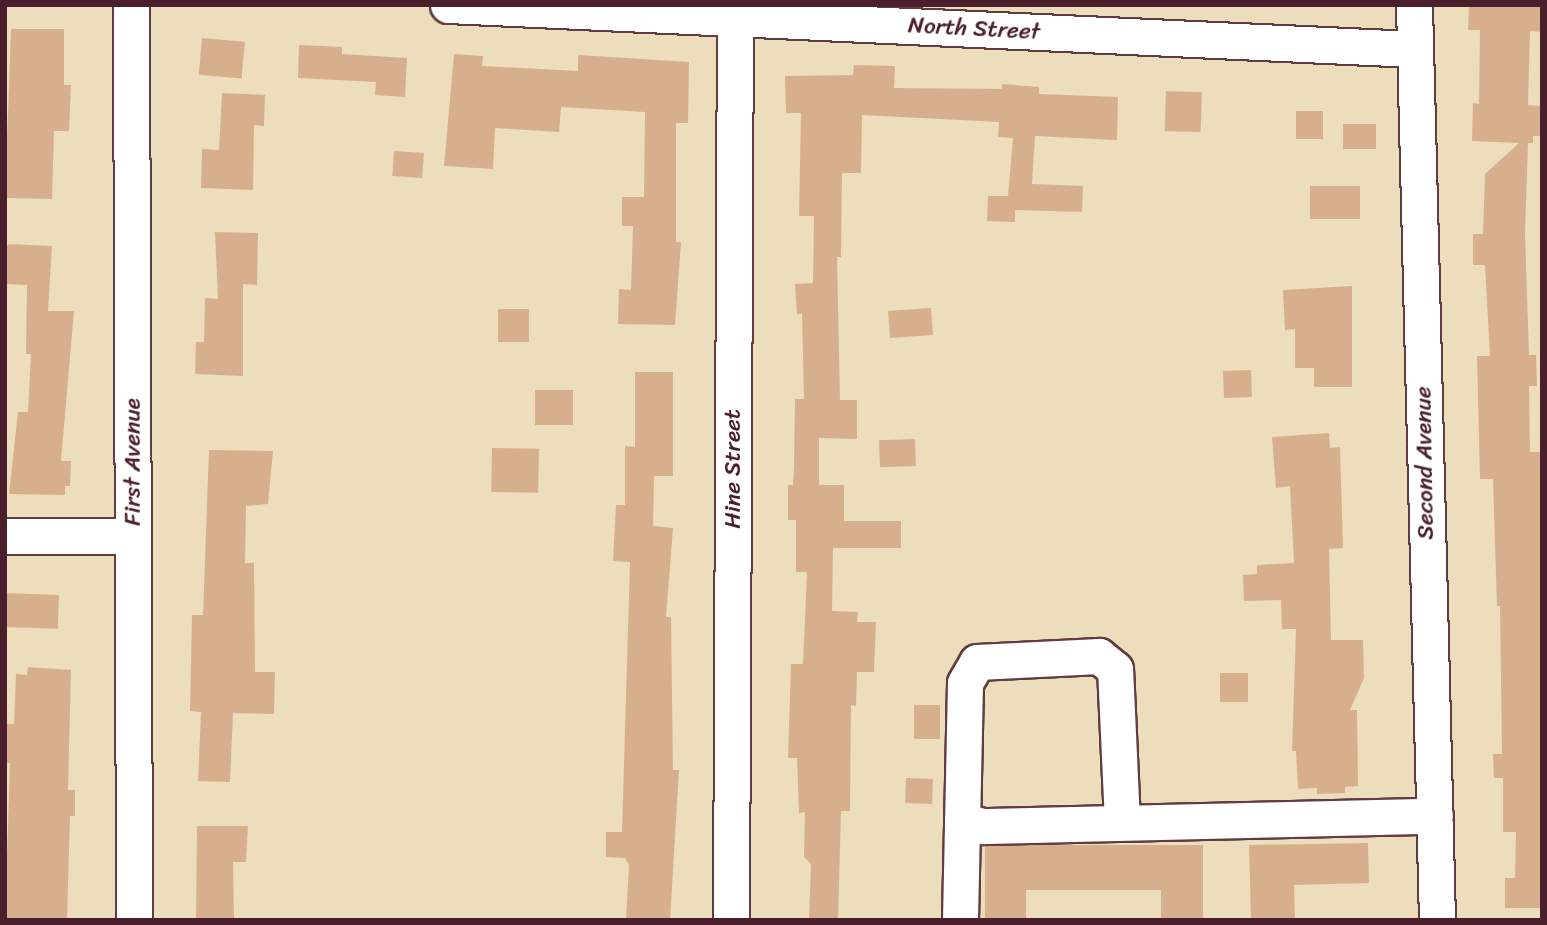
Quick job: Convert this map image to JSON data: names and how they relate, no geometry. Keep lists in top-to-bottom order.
{
  "streets": {
    "street": [
      "North Street",
      "First Avenue",
      "Second Avenue",
      "Hine Street"
    ]
  },
  "crossings": [
    ["North Street", "Second Avenue"],
    ["North Street", "Hine Street"]
  ]
}
